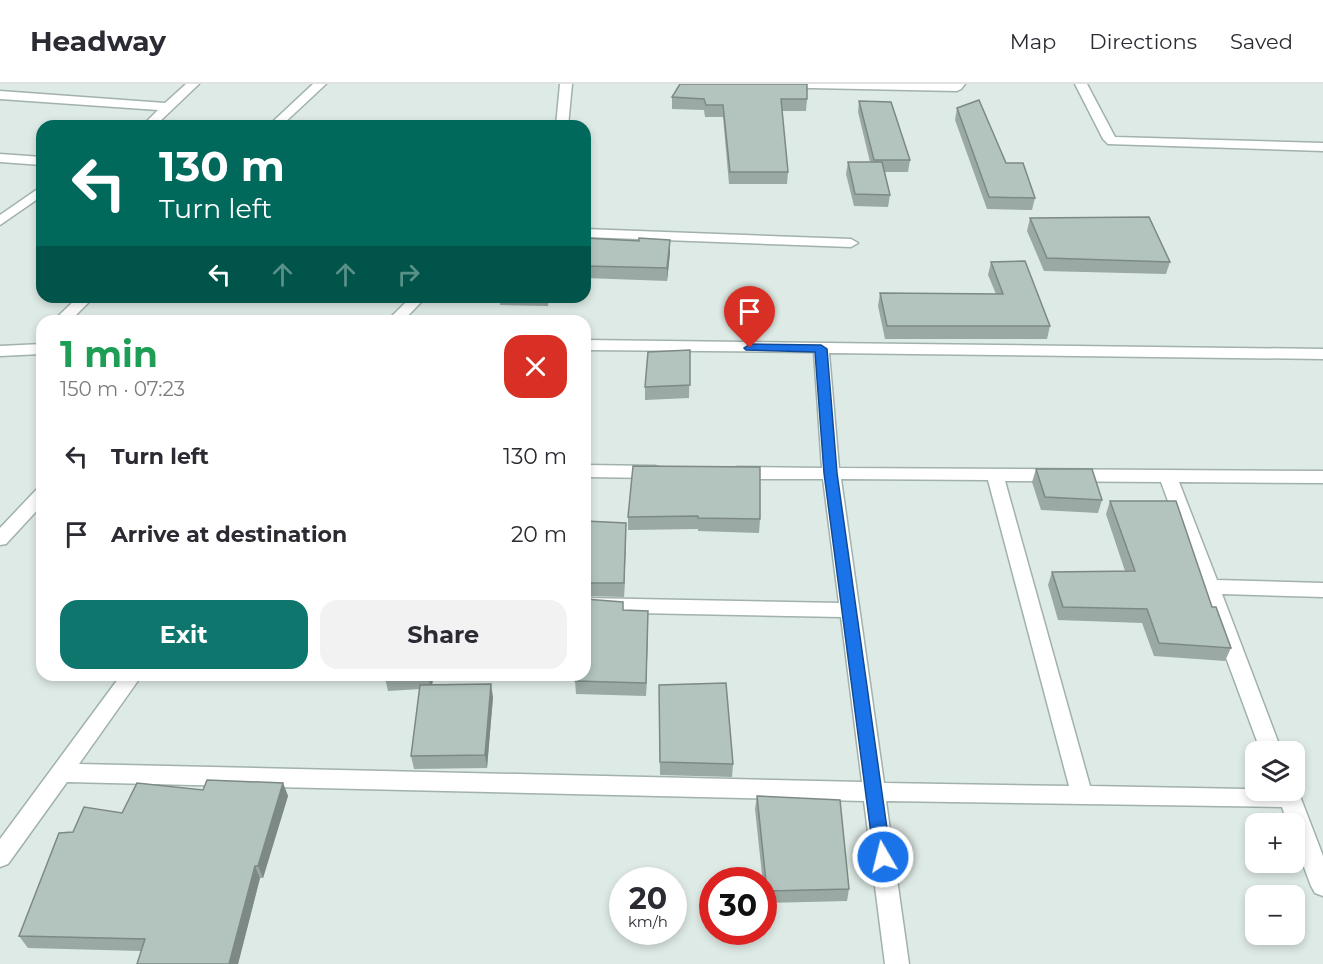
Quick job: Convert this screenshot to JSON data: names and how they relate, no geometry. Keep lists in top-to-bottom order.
{
  "page": {
    "header": "Headway",
    "nav": ["Map", "Directions", "Saved"],
    "turn": ["130 m", "Turn left"],
    "heading": ["1 min", "150 m · 07:23"],
    "list": [
      {
        "name": "Turn left",
        "value": "130 m"
      },
      {
        "name": "Arrive at destination",
        "value": "20 m"
      }
    ],
    "buttons": ["Exit", "Share"],
    "map_buttons": ["+", "−"],
    "speed": "20 km/h",
    "limit": "30"
  }
}
